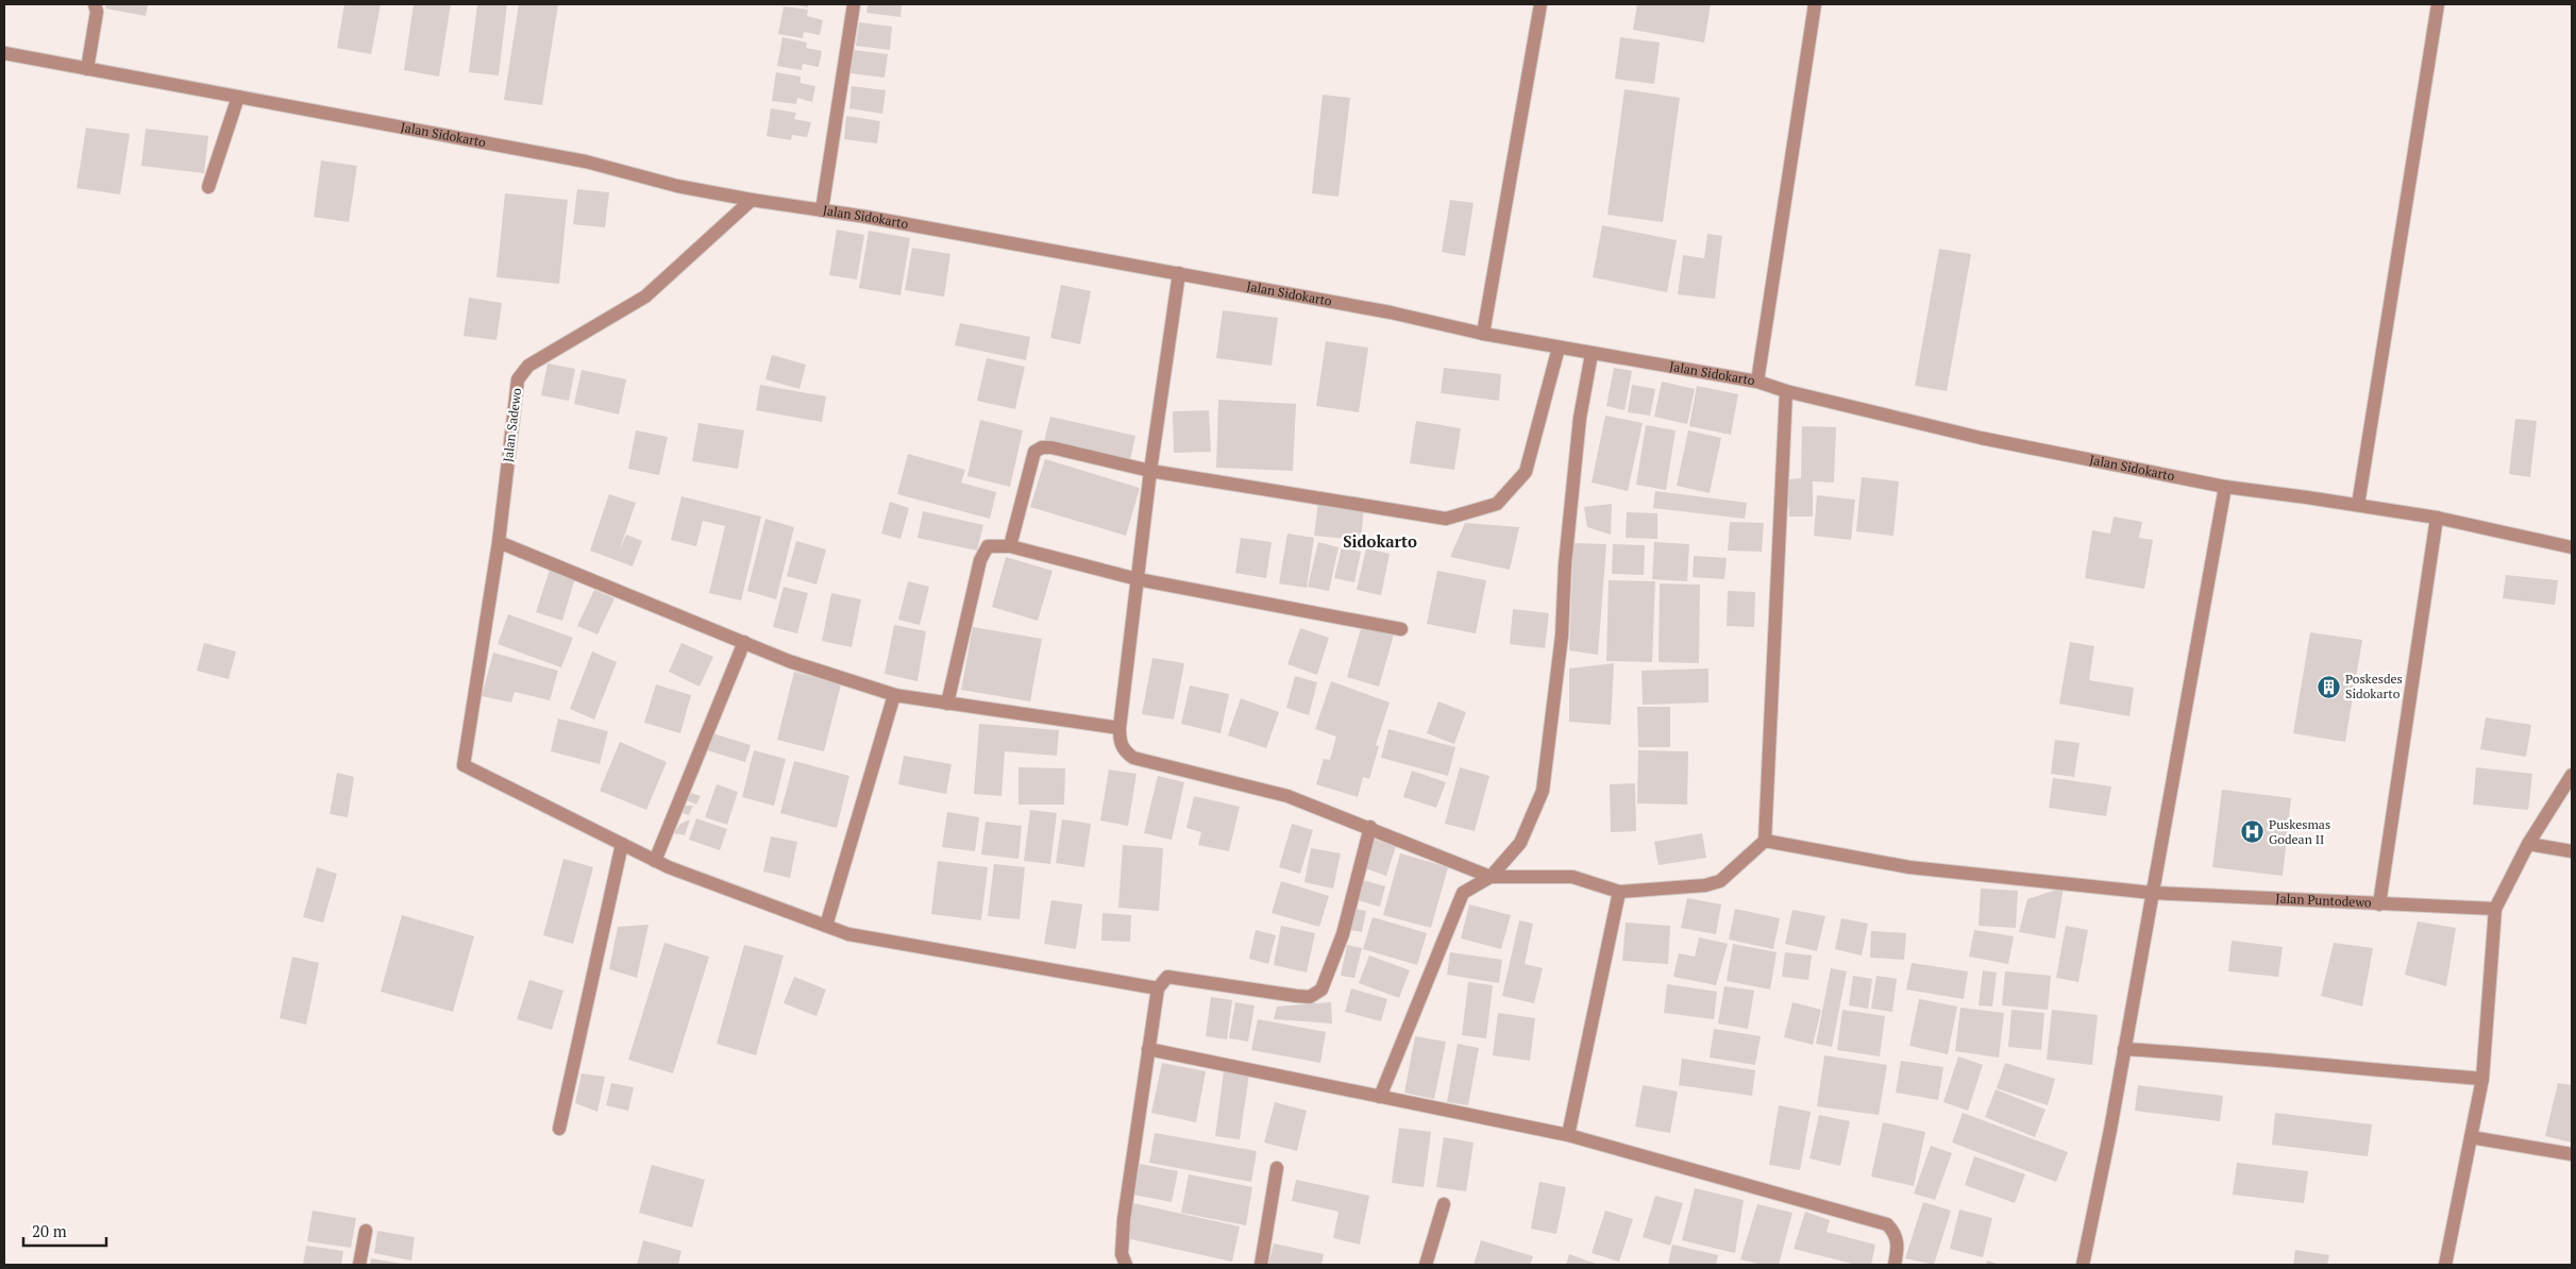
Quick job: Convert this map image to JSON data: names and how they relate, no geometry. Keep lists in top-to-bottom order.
{
  "streets": {
    "street": ["Jalan Sidokarto", "Jalan Sadewo", "Jalan Puntodewo"]
  },
  "crossings": [
    ["Jalan Sidokarto", "Jalan Sadewo"]
  ],
  "districts": ["Sidokarto"],
  "places": {
    "building": ["Poskesdes Sidokarto"],
    "hospital": ["Puskesmas Godean II"]
  },
  "scale_bar": "20 m"
}
